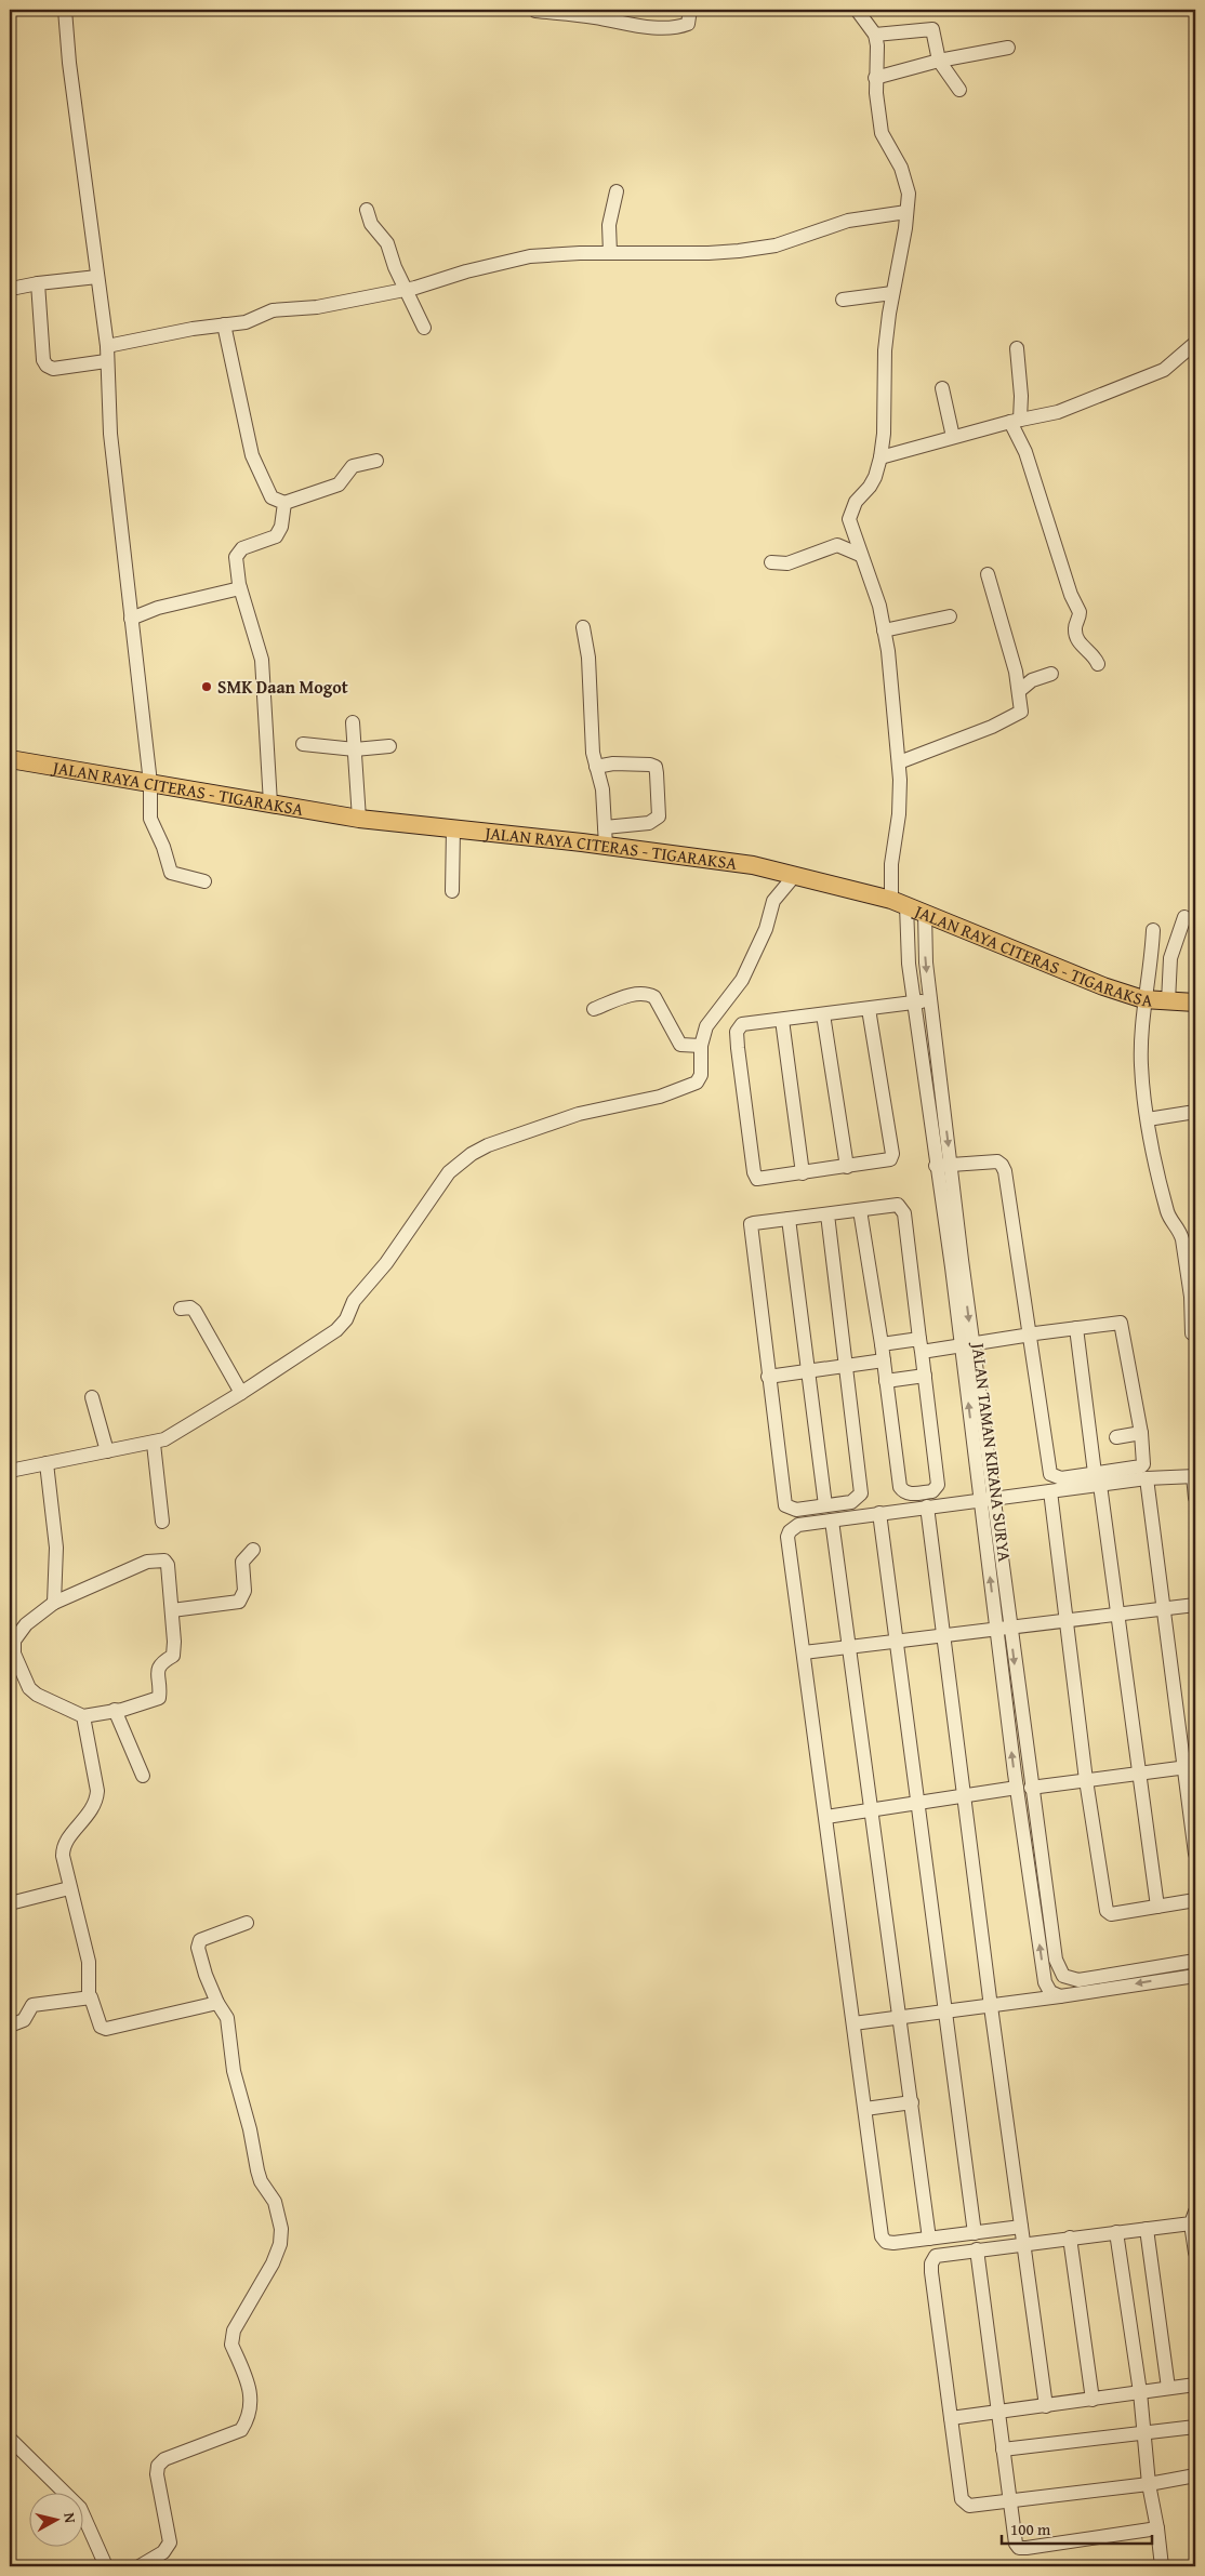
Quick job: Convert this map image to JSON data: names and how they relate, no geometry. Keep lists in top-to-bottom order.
{
  "streets": {
    "main road": ["JALAN RAYA CITERAS - TIGARAKSA"],
    "street": ["JALAN TAMAN KIRANA SURYA"]
  },
  "crossings": [
    ["JALAN RAYA CITERAS - TIGARAKSA", "JALAN TAMAN KIRANA SURYA"]
  ],
  "places": ["SMK Daan Mogot"],
  "scale_bar": "100 m",
  "north": "right"
}
